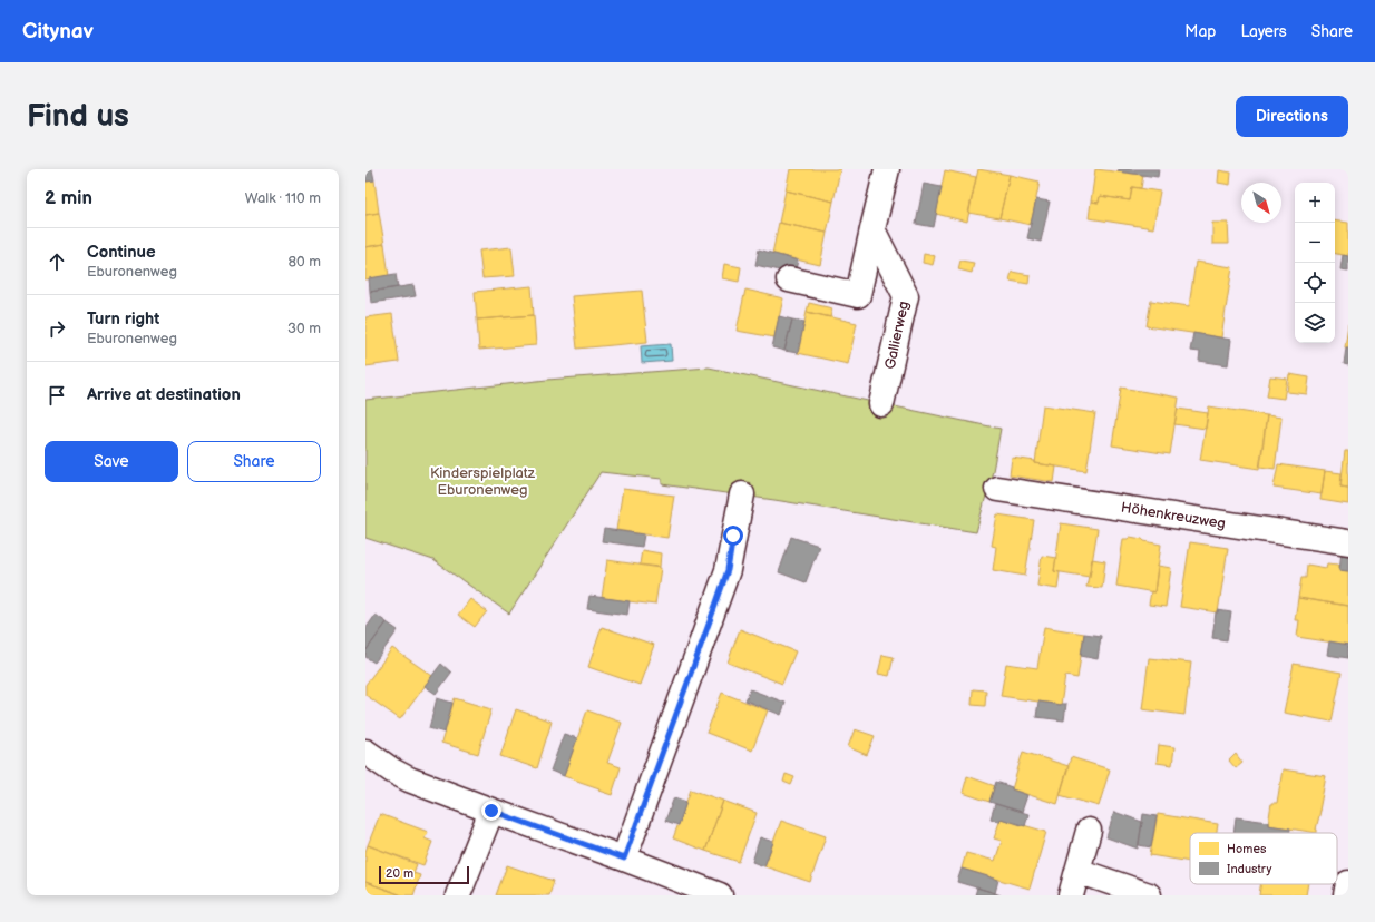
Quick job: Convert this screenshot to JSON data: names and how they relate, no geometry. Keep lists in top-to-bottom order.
{
  "streets": {
    "street": ["Gallierweg", "Höhenkreuzweg"]
  },
  "parks": ["Kinderspielplatz Eburonenweg"],
  "legend": ["Homes", "Industry"],
  "scale_bar": "20 m",
  "north": "bottom right",
  "page": {
    "header": "Citynav",
    "nav": ["Map", "Layers", "Share"],
    "buttons": [
      "Directions",
      ["Save", "Share"]
    ],
    "title": "Find us",
    "heading": ["2 min", "Walk · 110 m"],
    "map_buttons": ["+", "−"],
    "list": [
      ["Continue", "Eburonenweg", "80 m"],
      ["Turn right", "Eburonenweg", "30 m"],
      "Arrive at destination"
    ],
    "scale": "20 m"
  }
}
